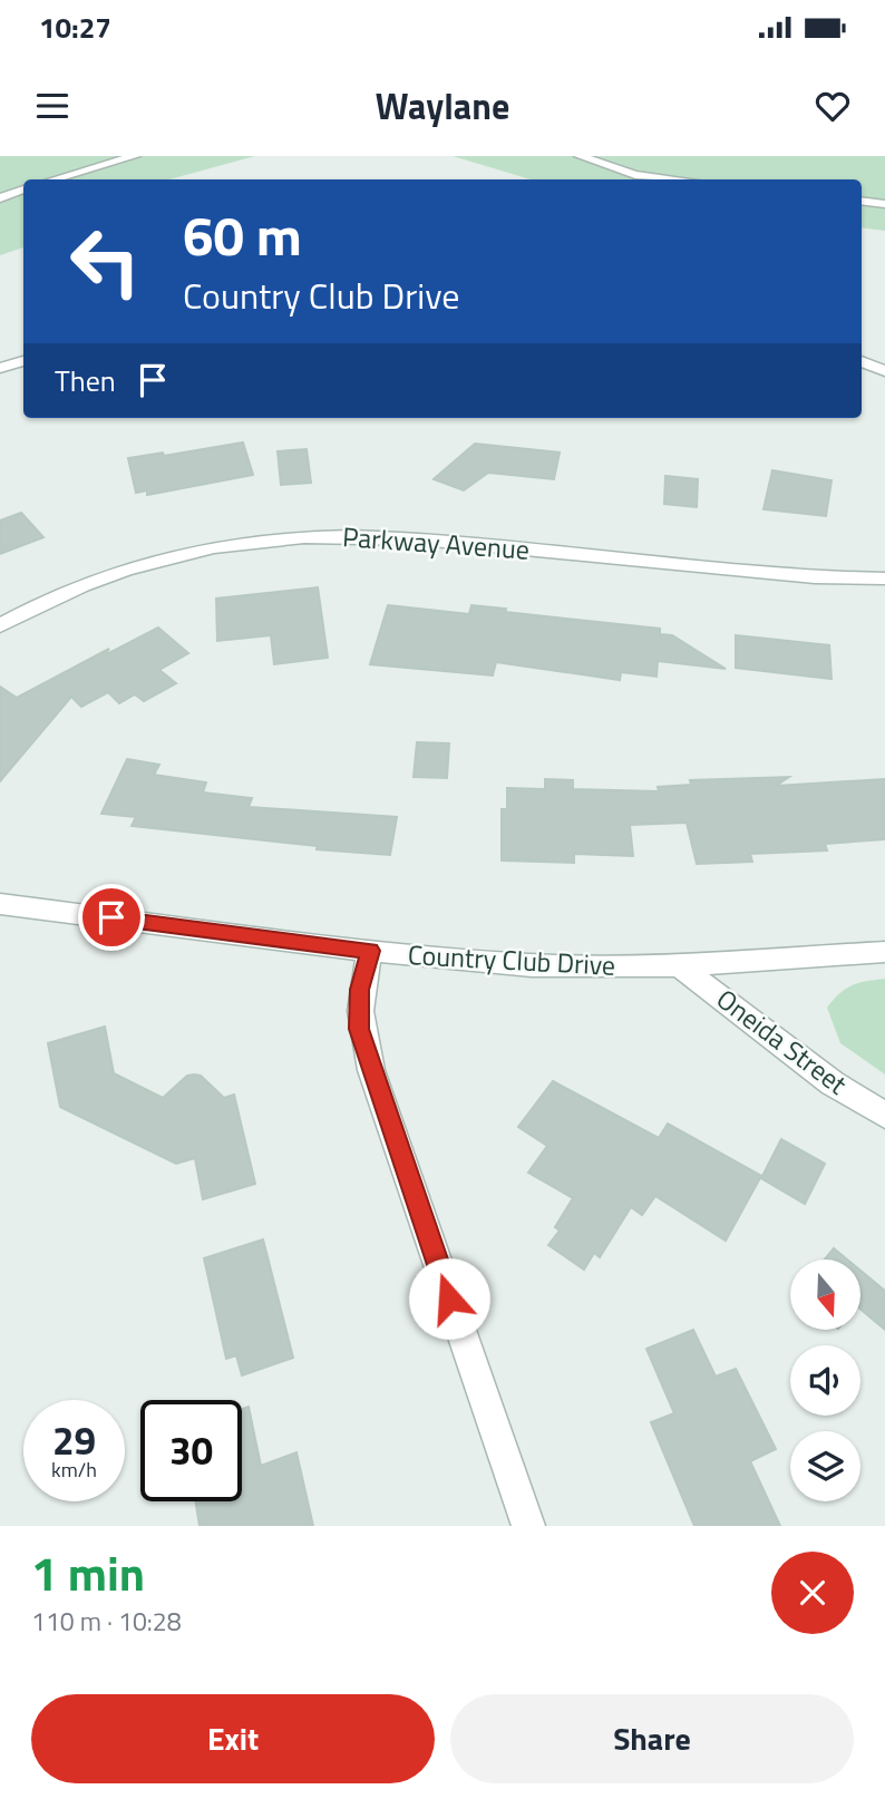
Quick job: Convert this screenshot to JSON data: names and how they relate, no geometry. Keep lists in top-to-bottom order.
{
  "streets": {
    "street": ["Parkway Avenue", "Country Club Drive", "Oneida Street"]
  },
  "crossings": [
    ["Country Club Drive", "Oneida Street"]
  ],
  "north": "bottom",
  "page": {
    "status": "10:27",
    "header": "Waylane",
    "turn": ["60 m", "Country Club Drive"],
    "then": "Then",
    "speed": "29 km/h",
    "limit": "30",
    "heading": ["1 min", "110 m · 10:28"],
    "buttons": ["Exit", "Share"]
  }
}
